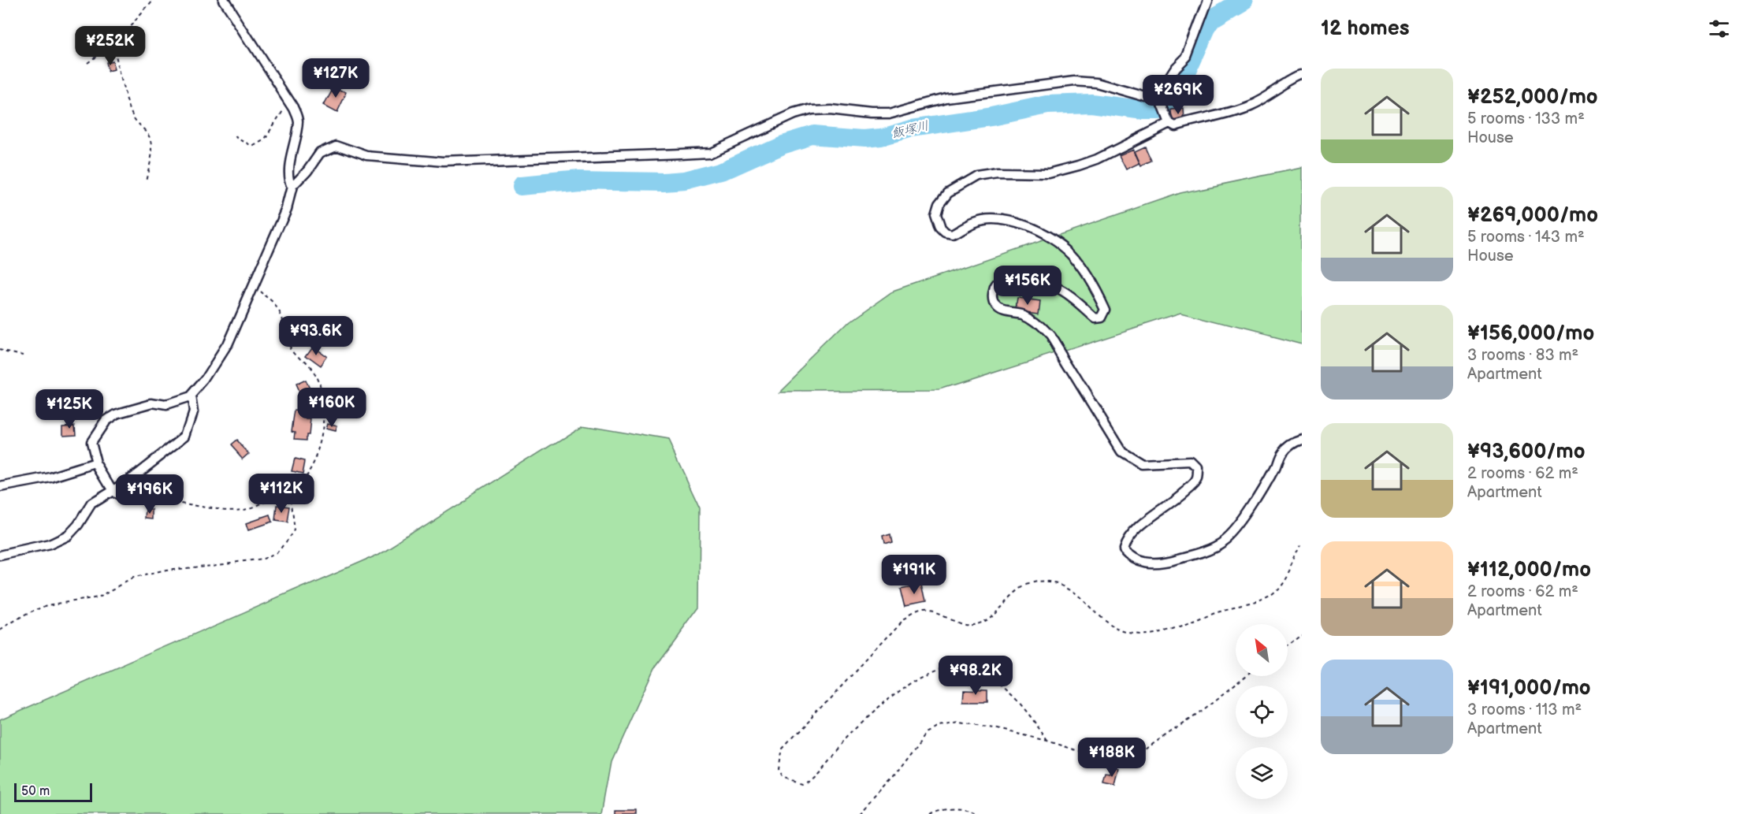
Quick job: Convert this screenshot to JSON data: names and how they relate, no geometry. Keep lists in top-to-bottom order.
{
  "water": ["飯塚川"],
  "scale_bar": "50 m",
  "north": "top left",
  "page": {
    "heading": "12 homes",
    "price": [
      "¥252K",
      "¥127K",
      "¥269K",
      "¥156K",
      "¥93.6K",
      "¥160K",
      "¥125K",
      "¥112K",
      "¥196K",
      "¥191K",
      "¥98.2K",
      "¥188K"
    ],
    "list": [
      {
        "name": "¥252,000/mo",
        "note": "5 rooms · 133 m² · House"
      },
      {
        "name": "¥269,000/mo",
        "note": "5 rooms · 143 m² · House"
      },
      {
        "name": "¥156,000/mo",
        "note": "3 rooms · 83 m² · Apartment"
      },
      {
        "name": "¥93,600/mo",
        "note": "2 rooms · 62 m² · Apartment"
      },
      {
        "name": "¥112,000/mo",
        "note": "2 rooms · 62 m² · Apartment"
      },
      {
        "name": "¥191,000/mo",
        "note": "3 rooms · 113 m² · Apartment"
      }
    ],
    "scale": "50 m"
  }
}
